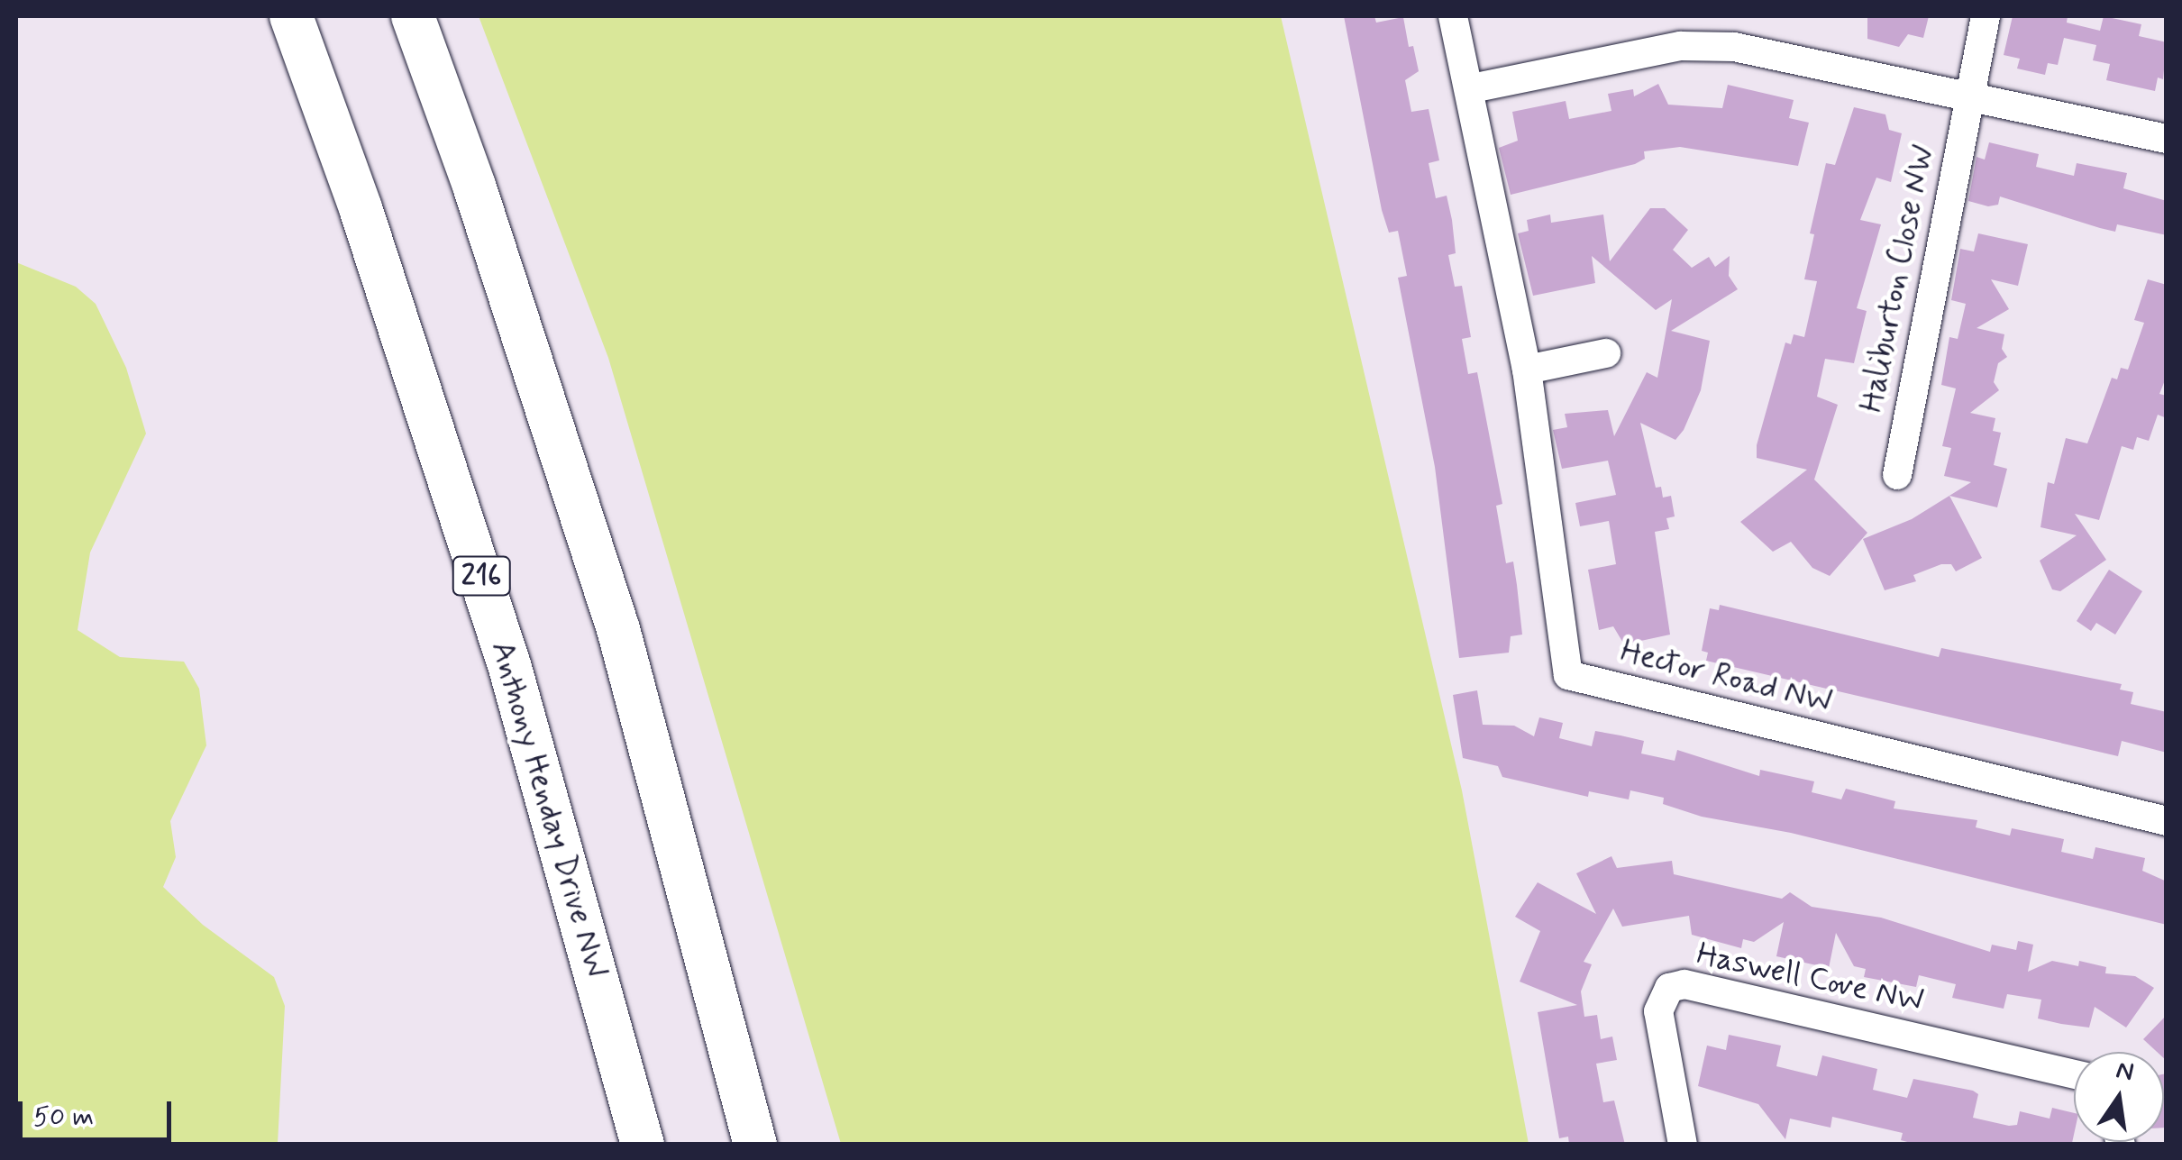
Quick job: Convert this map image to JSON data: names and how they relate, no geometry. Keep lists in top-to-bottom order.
{
  "streets": {
    "highway": ["216", "Anthony Henday Drive NW"],
    "street": ["Haliburton Close NW", "Hector Road NW", "Haswell Cove NW"]
  },
  "scale_bar": "50 m",
  "north": "top"
}
